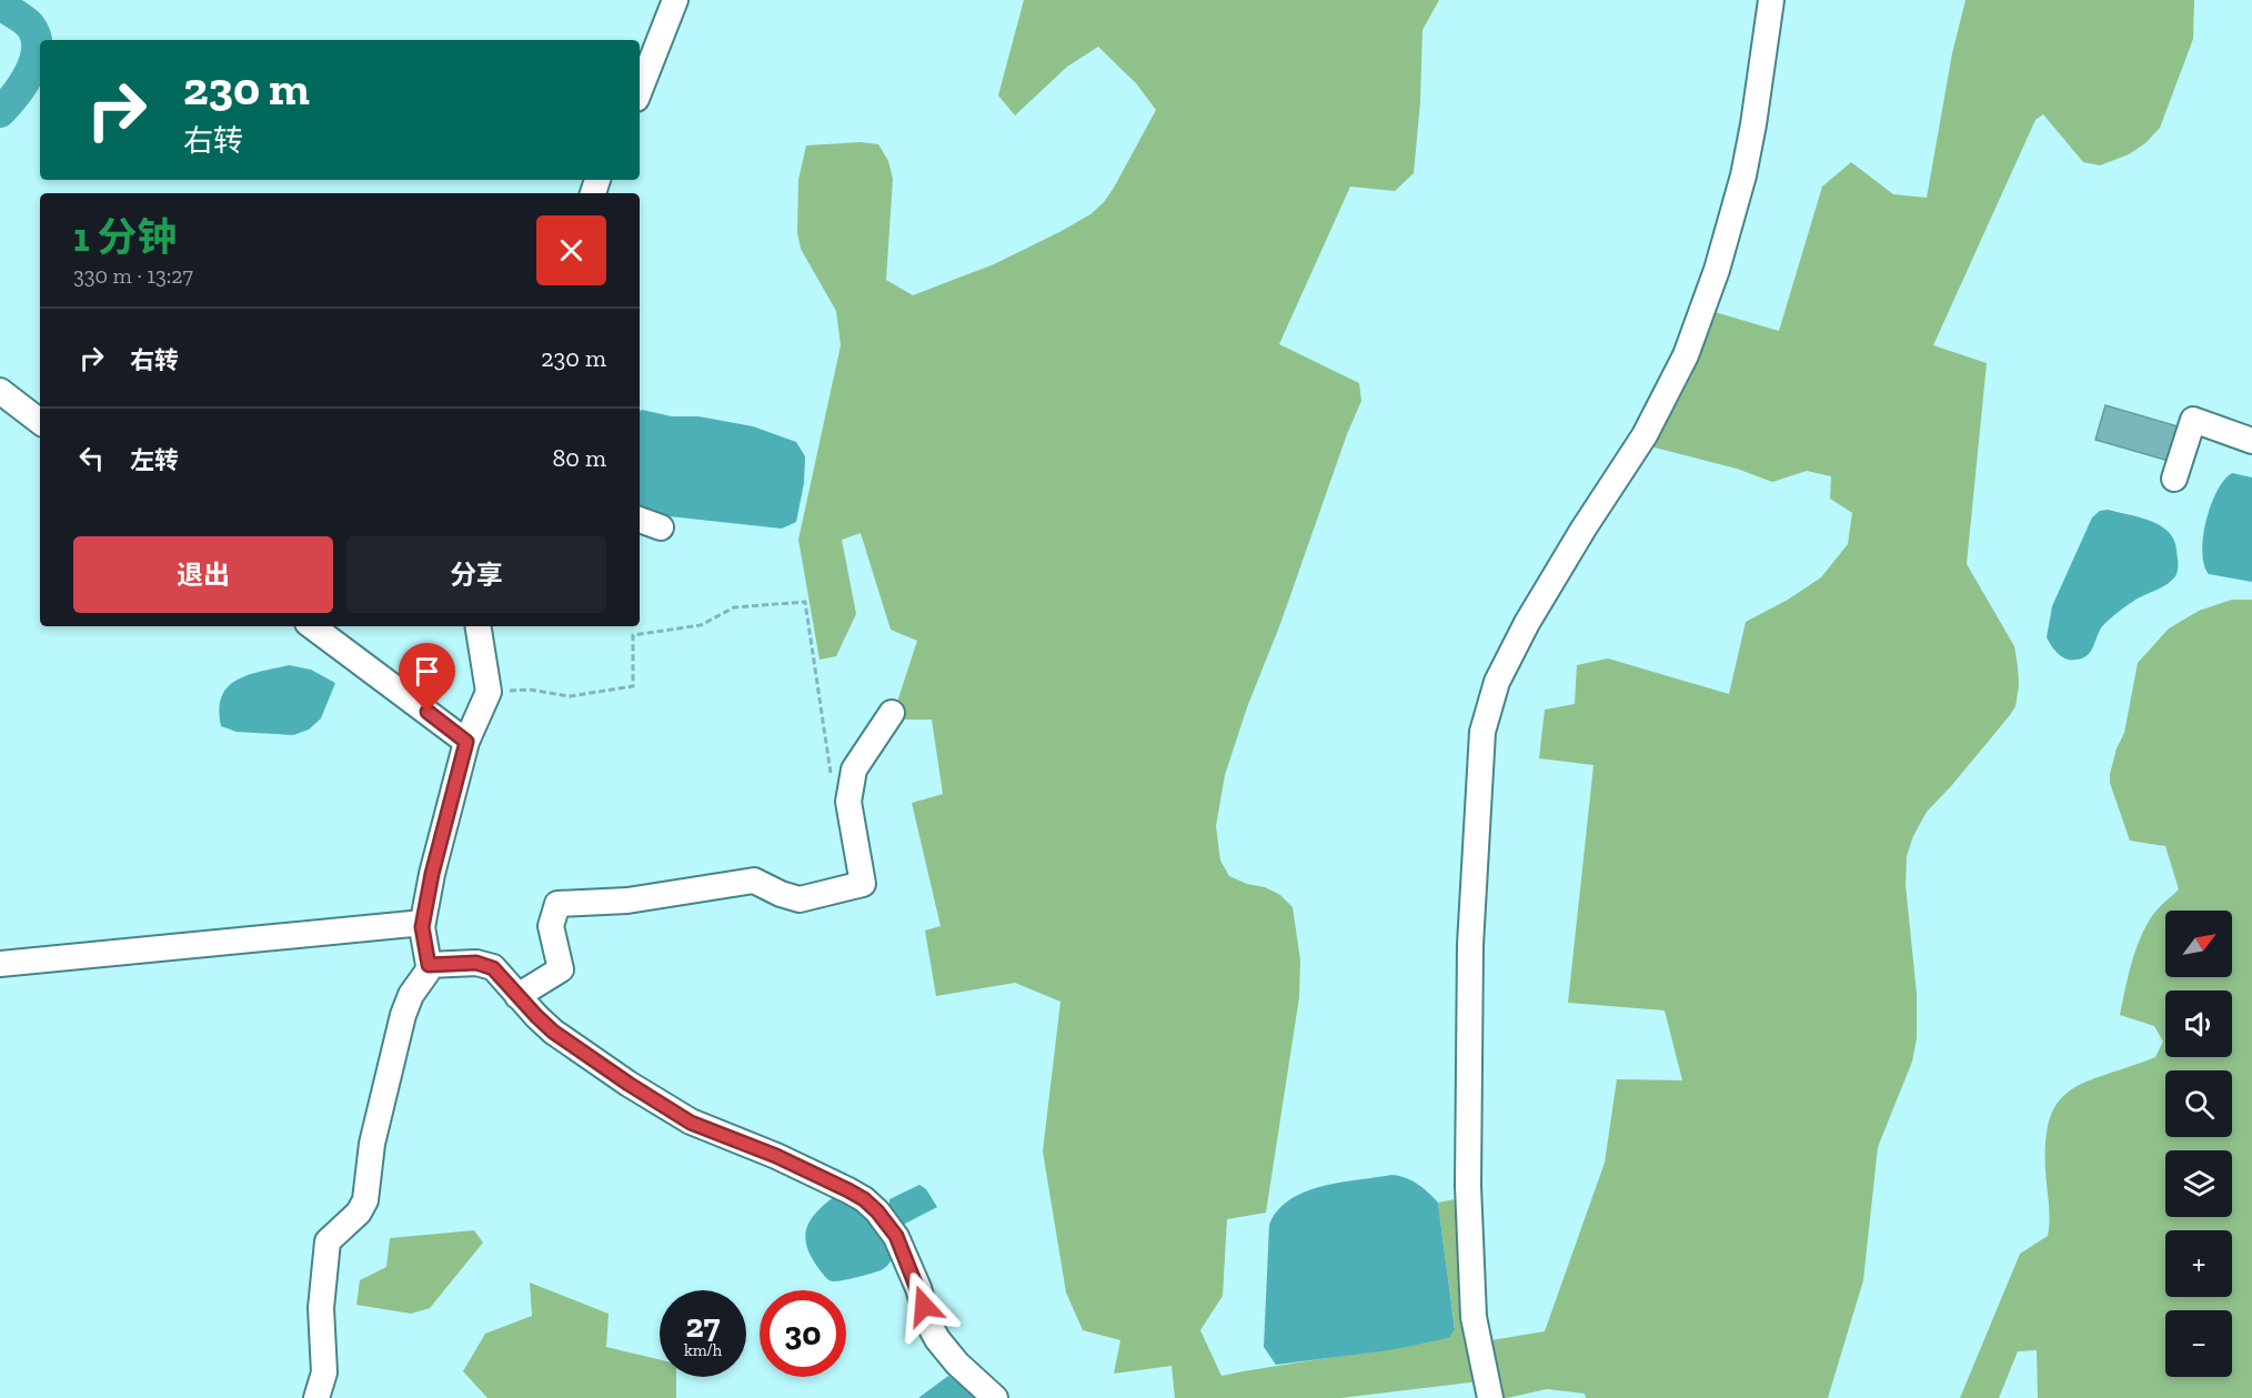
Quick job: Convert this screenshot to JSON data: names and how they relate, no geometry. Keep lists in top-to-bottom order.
{
  "north": "top right",
  "page": {
    "turn": ["230 m", "右转"],
    "heading": ["1 分钟", "330 m · 13:27"],
    "list": [
      {
        "name": "右转",
        "value": "230 m"
      },
      {
        "name": "左转",
        "value": "80 m"
      }
    ],
    "buttons": ["退出", "分享"],
    "map_buttons": ["+", "−"],
    "speed": "27 km/h",
    "limit": "30"
  }
}
